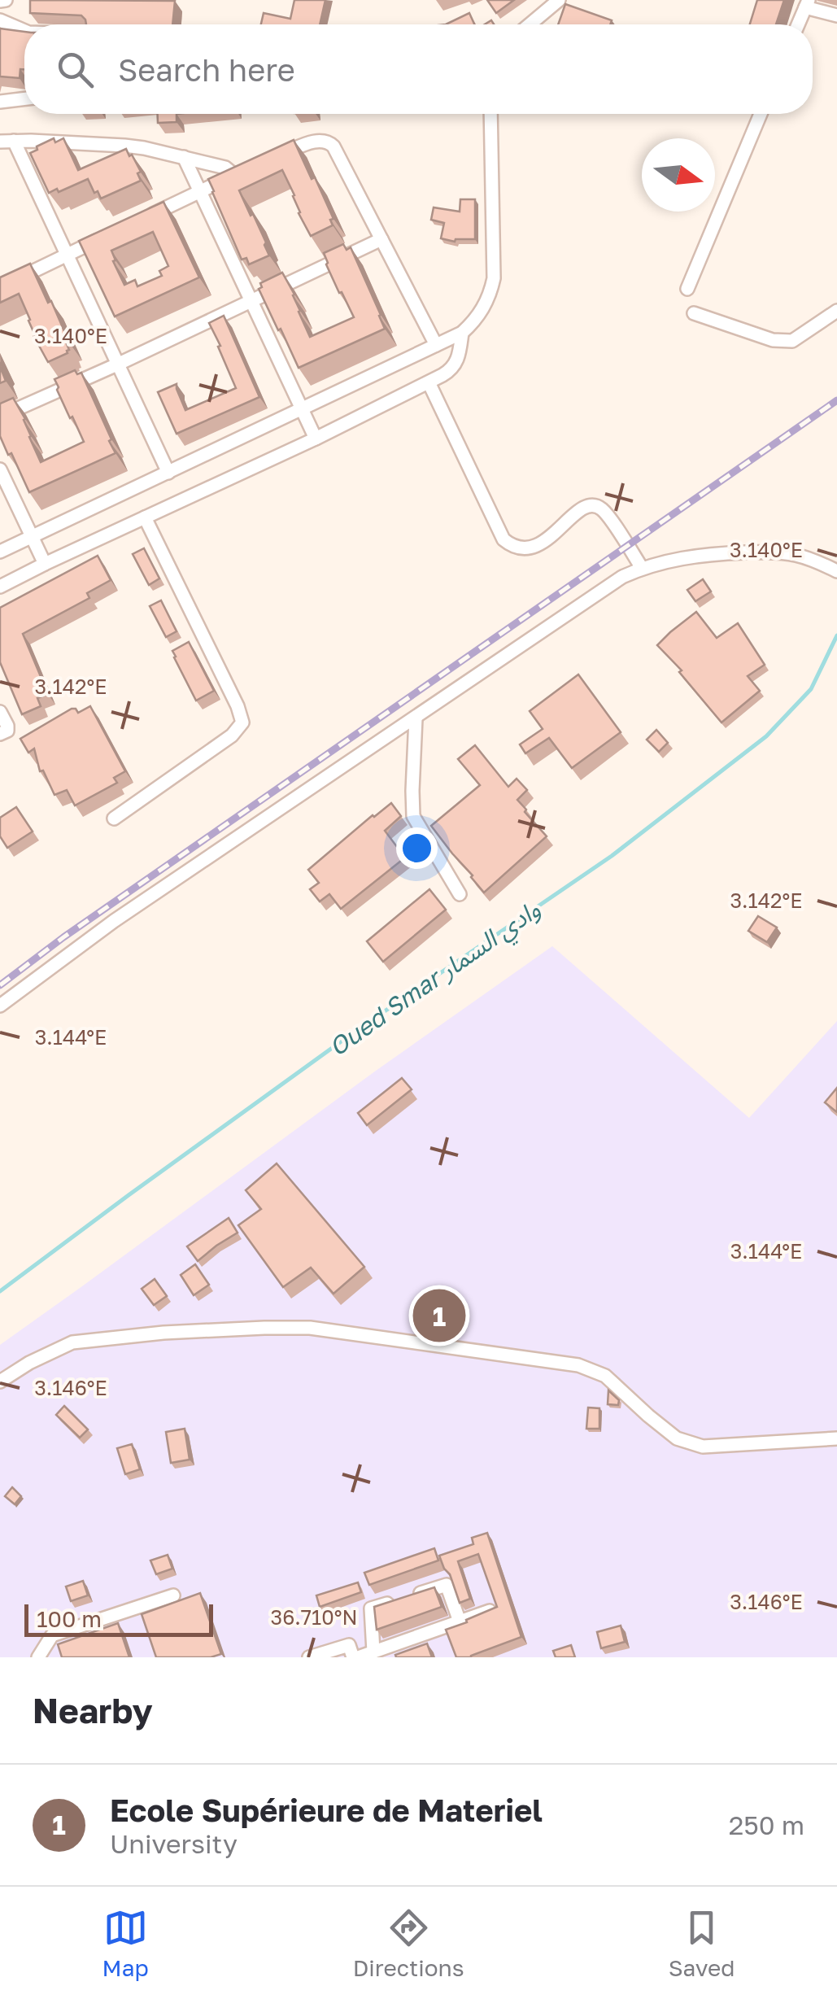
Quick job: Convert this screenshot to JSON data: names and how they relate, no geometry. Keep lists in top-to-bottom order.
{
  "water": ["Oued Smar وادي السمار"],
  "scale_bar": "100 m",
  "north": "right",
  "page": {
    "search": "Search here",
    "pins": "1",
    "scale": "100 m",
    "heading": "Nearby",
    "list": [
      {
        "mark": "1",
        "name": "Ecole Supérieure de Materiel",
        "note": "University",
        "value": "250 m"
      }
    ],
    "nav": ["Map", "Directions", "Saved"]
  },
  "coordinates": [
    "3.140°E",
    "3.142°E",
    "3.144°E",
    "3.146°E",
    "36.710°N"
  ]
}
